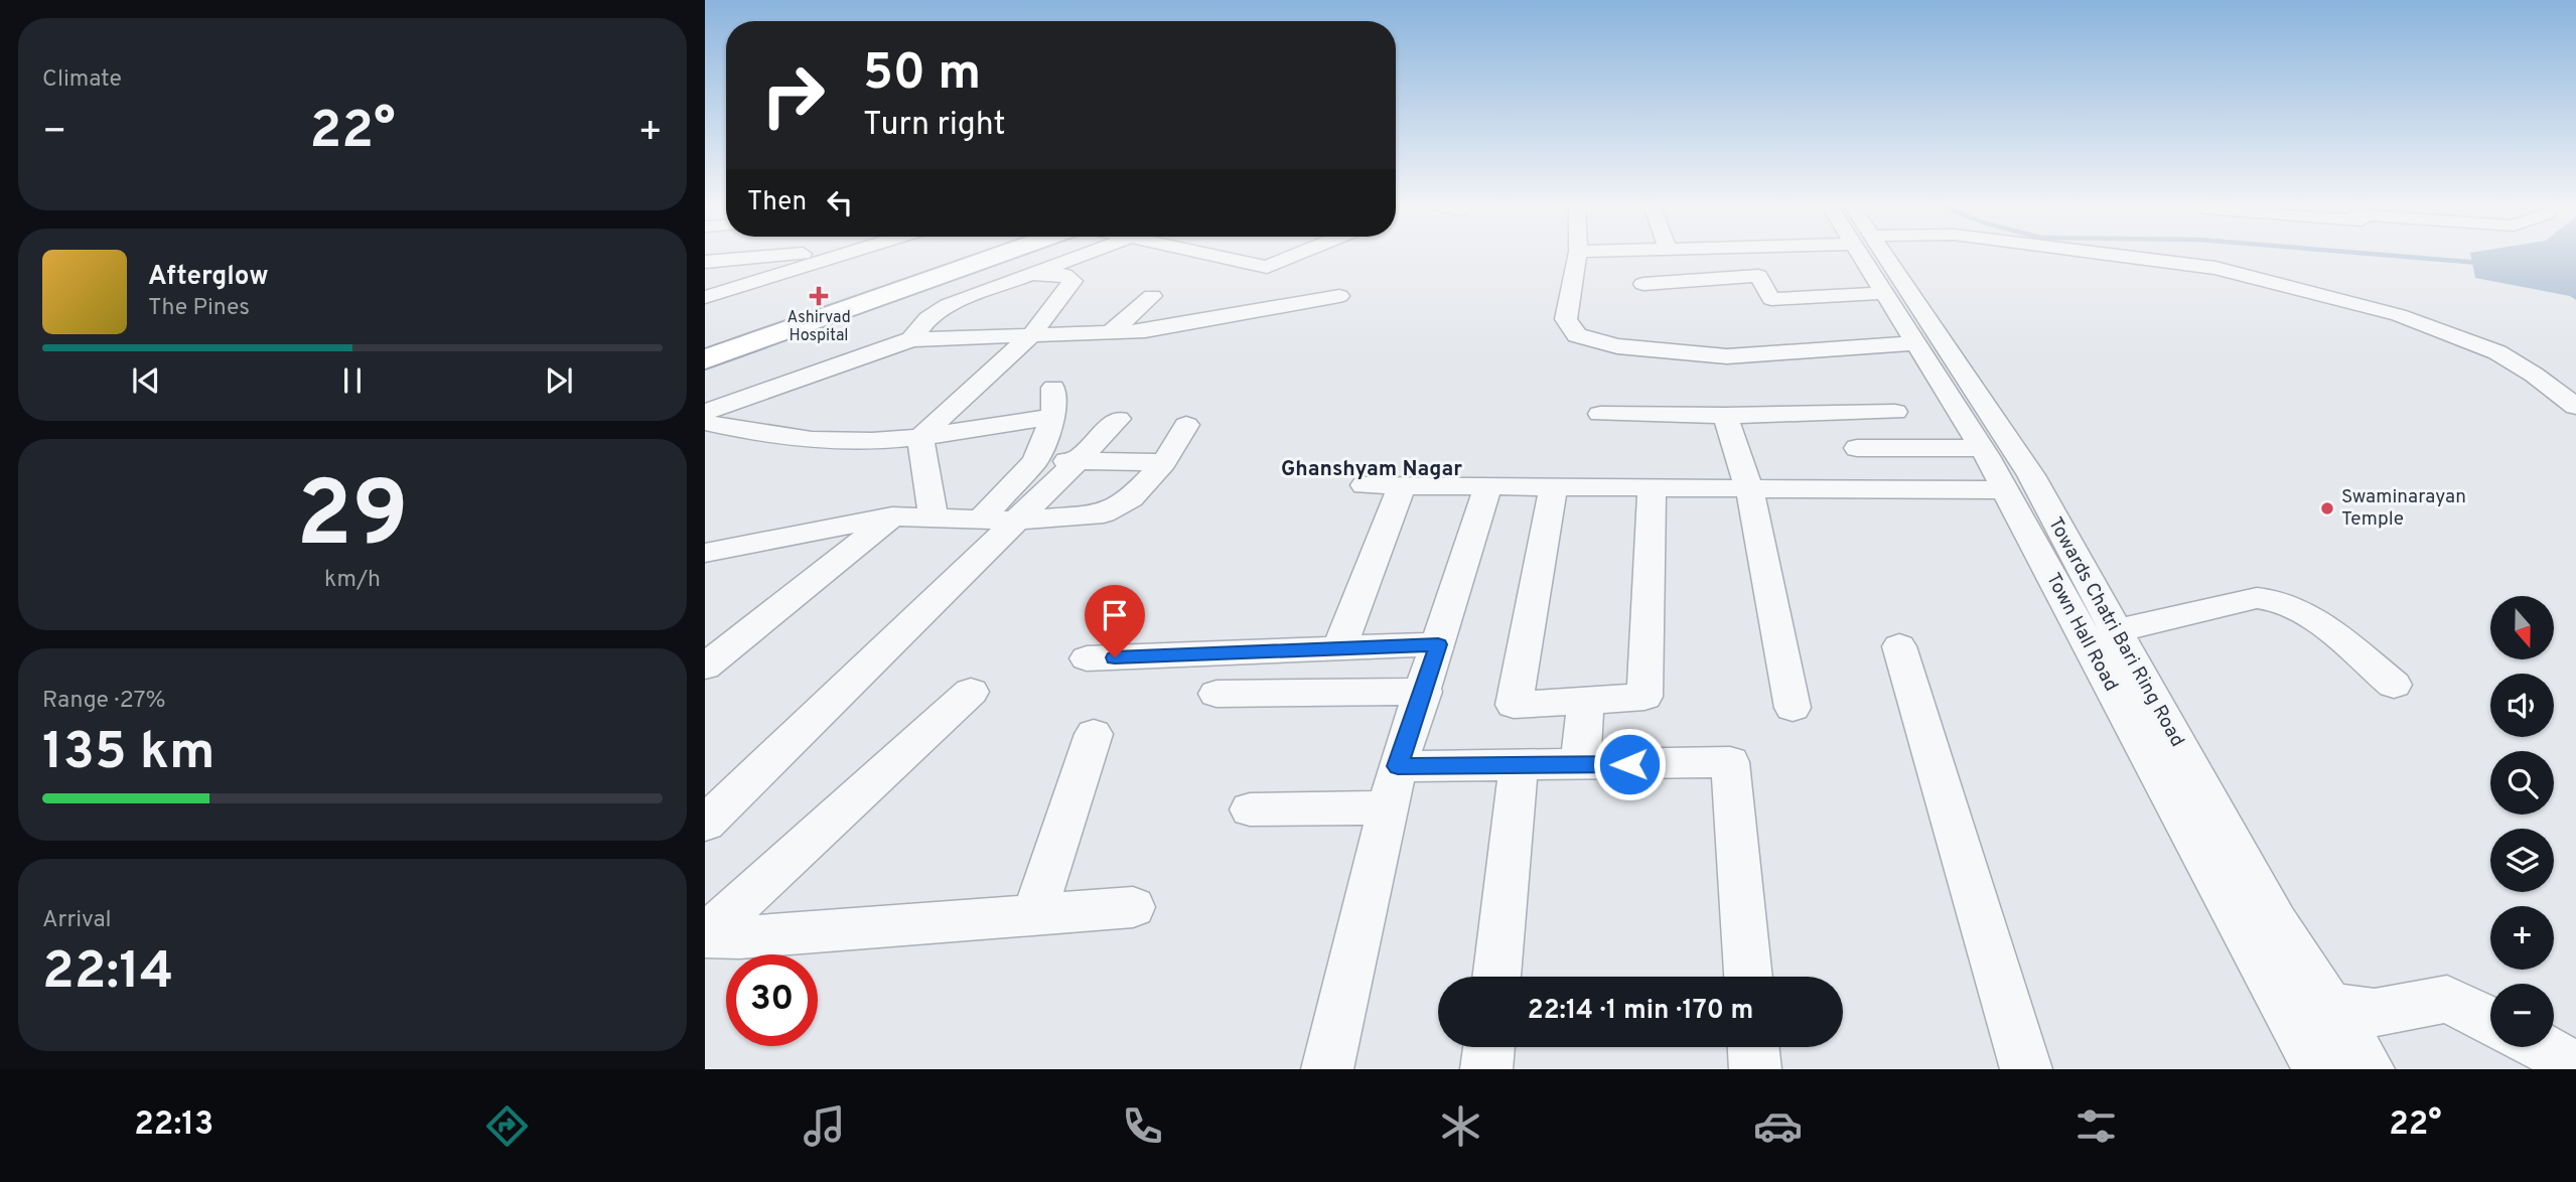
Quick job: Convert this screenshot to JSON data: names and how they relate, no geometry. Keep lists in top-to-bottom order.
{
  "streets": {
    "street": ["Town Hall Road", "Towards Chatri Bari Ring Road"]
  },
  "districts": ["Ghanshyam Nagar"],
  "places": {
    "health": ["Ashirvad Hospital"],
    "other": ["Swaminarayan Temple"]
  },
  "north": "bottom",
  "page": {
    "tile": [
      "Climate",
      ["29", "km/h"],
      ["Range · 27%", "135 km"],
      ["Arrival", "22:14"]
    ],
    "turn": ["50 m", "Turn right"],
    "heat": ["−", "22°", "+"],
    "then": "Then",
    "song": ["Afterglow", "The Pines"],
    "map_buttons": ["+", "−"],
    "limit": "30",
    "trip": "22:14 · 1 min · 170 m",
    "tabs": ["22:13", "22°"]
  }
}
